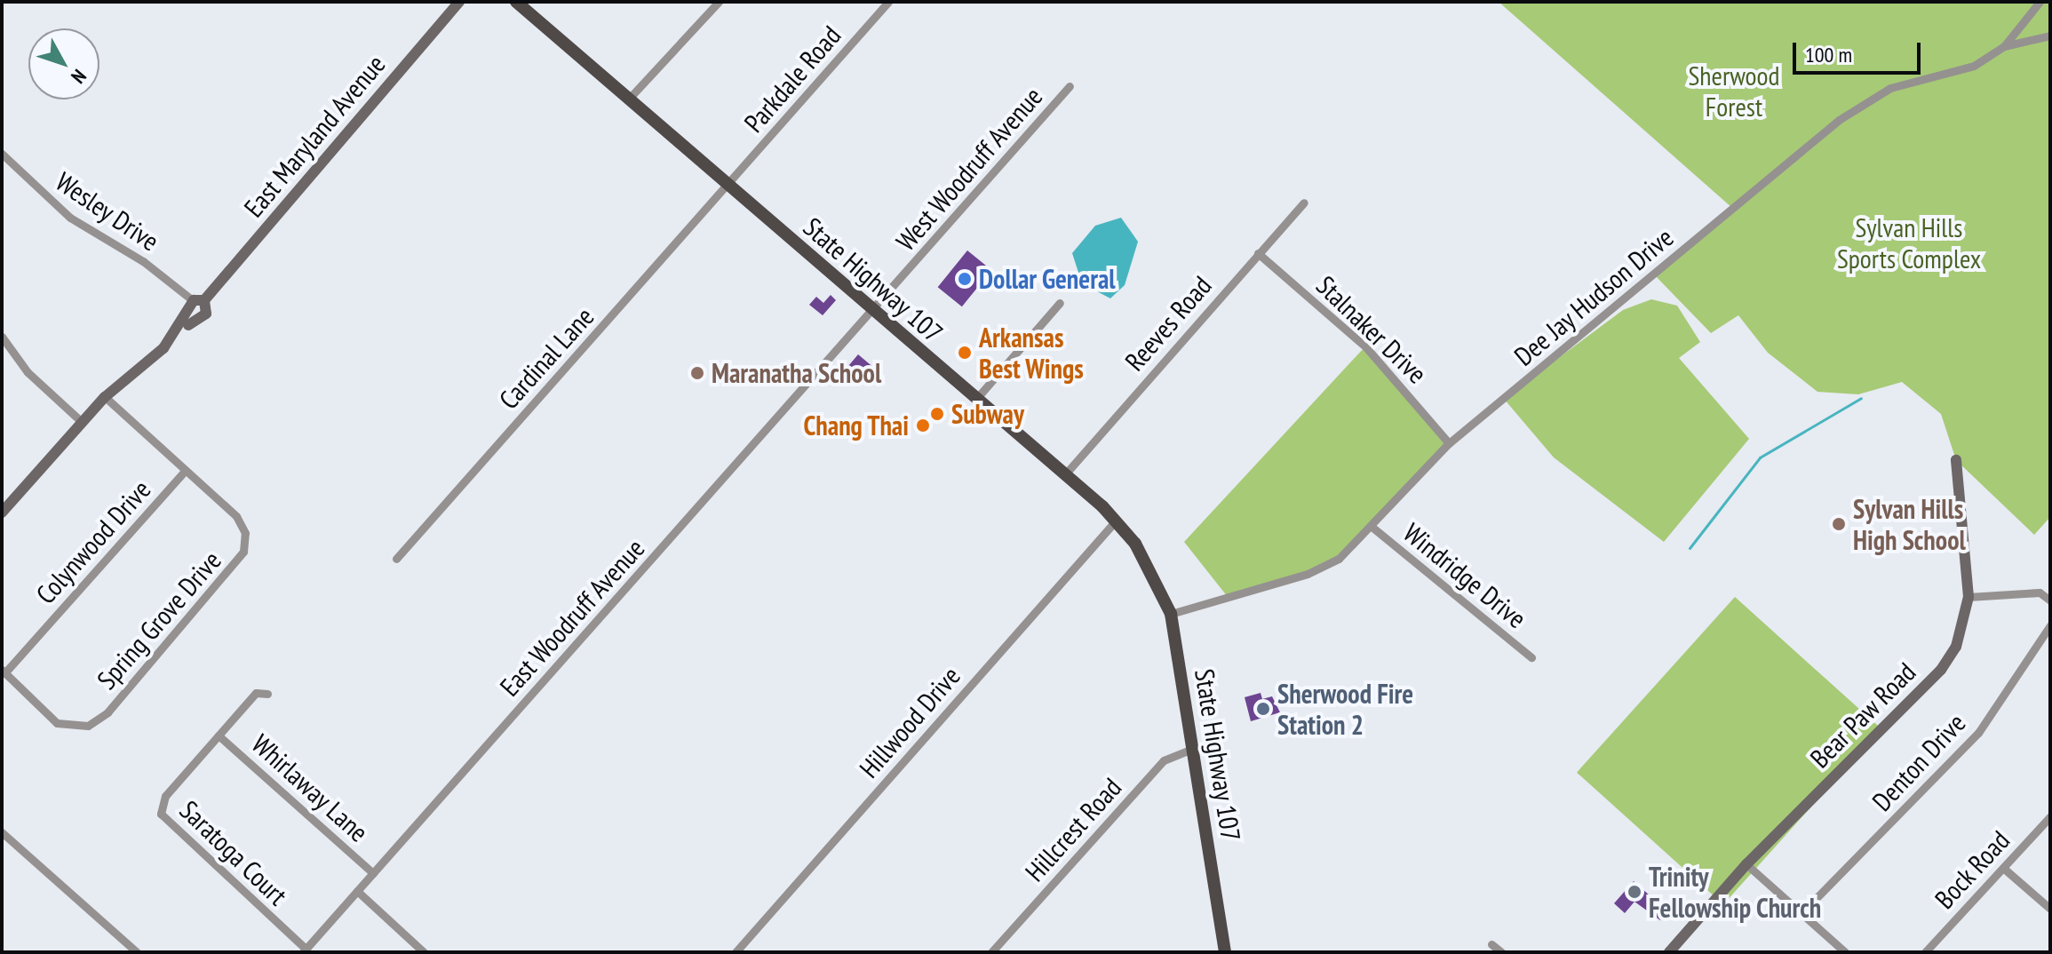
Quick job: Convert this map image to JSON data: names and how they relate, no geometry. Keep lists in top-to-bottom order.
{
  "streets": {
    "main road": ["State Highway 107"],
    "street": [
      "Parkdale Road",
      "East Maryland Avenue",
      "West Woodruff Avenue",
      "Wesley Drive",
      "Dee Jay Hudson Drive",
      "Reeves Road",
      "Stalnaker Drive",
      "Cardinal Lane",
      "Colynwood Drive",
      "Windridge Drive",
      "East Woodruff Avenue",
      "Spring Grove Drive",
      "Bear Paw Road",
      "Hillwood Drive",
      "Denton Drive",
      "Whirlaway Lane",
      "Hillcrest Road",
      "Saratoga Court",
      "Bock Road"
    ]
  },
  "crossings": [
    ["Parkdale Road", "State Highway 107"],
    ["Parkdale Road", "Cardinal Lane"],
    ["East Maryland Avenue", "Wesley Drive"],
    ["East Maryland Avenue", "Spring Grove Drive"],
    ["West Woodruff Avenue", "State Highway 107"],
    ["West Woodruff Avenue", "East Woodruff Avenue"],
    ["State Highway 107", "Dee Jay Hudson Drive"],
    ["State Highway 107", "Reeves Road"],
    ["State Highway 107", "Cardinal Lane"],
    ["State Highway 107", "East Woodruff Avenue"],
    ["State Highway 107", "Hillwood Drive"],
    ["State Highway 107", "Hillcrest Road"],
    ["Dee Jay Hudson Drive", "Stalnaker Drive"],
    ["Dee Jay Hudson Drive", "Windridge Drive"],
    ["Reeves Road", "Stalnaker Drive"],
    ["Colynwood Drive", "Spring Grove Drive"],
    ["East Woodruff Avenue", "Whirlaway Lane"],
    ["East Woodruff Avenue", "Saratoga Court"],
    ["Whirlaway Lane", "Saratoga Court"]
  ],
  "parks": ["Sherwood Forest", "Sylvan Hills Sports Complex"],
  "places": [
    "Dollar General",
    "Arkansas Best Wings",
    "Maranatha School",
    "Subway",
    "Chang Thai",
    "Sylvan Hills High School",
    "Sherwood Fire Station 2",
    "Trinity Fellowship Church"
  ],
  "scale_bar": "100 m",
  "north": "bottom right"
}
